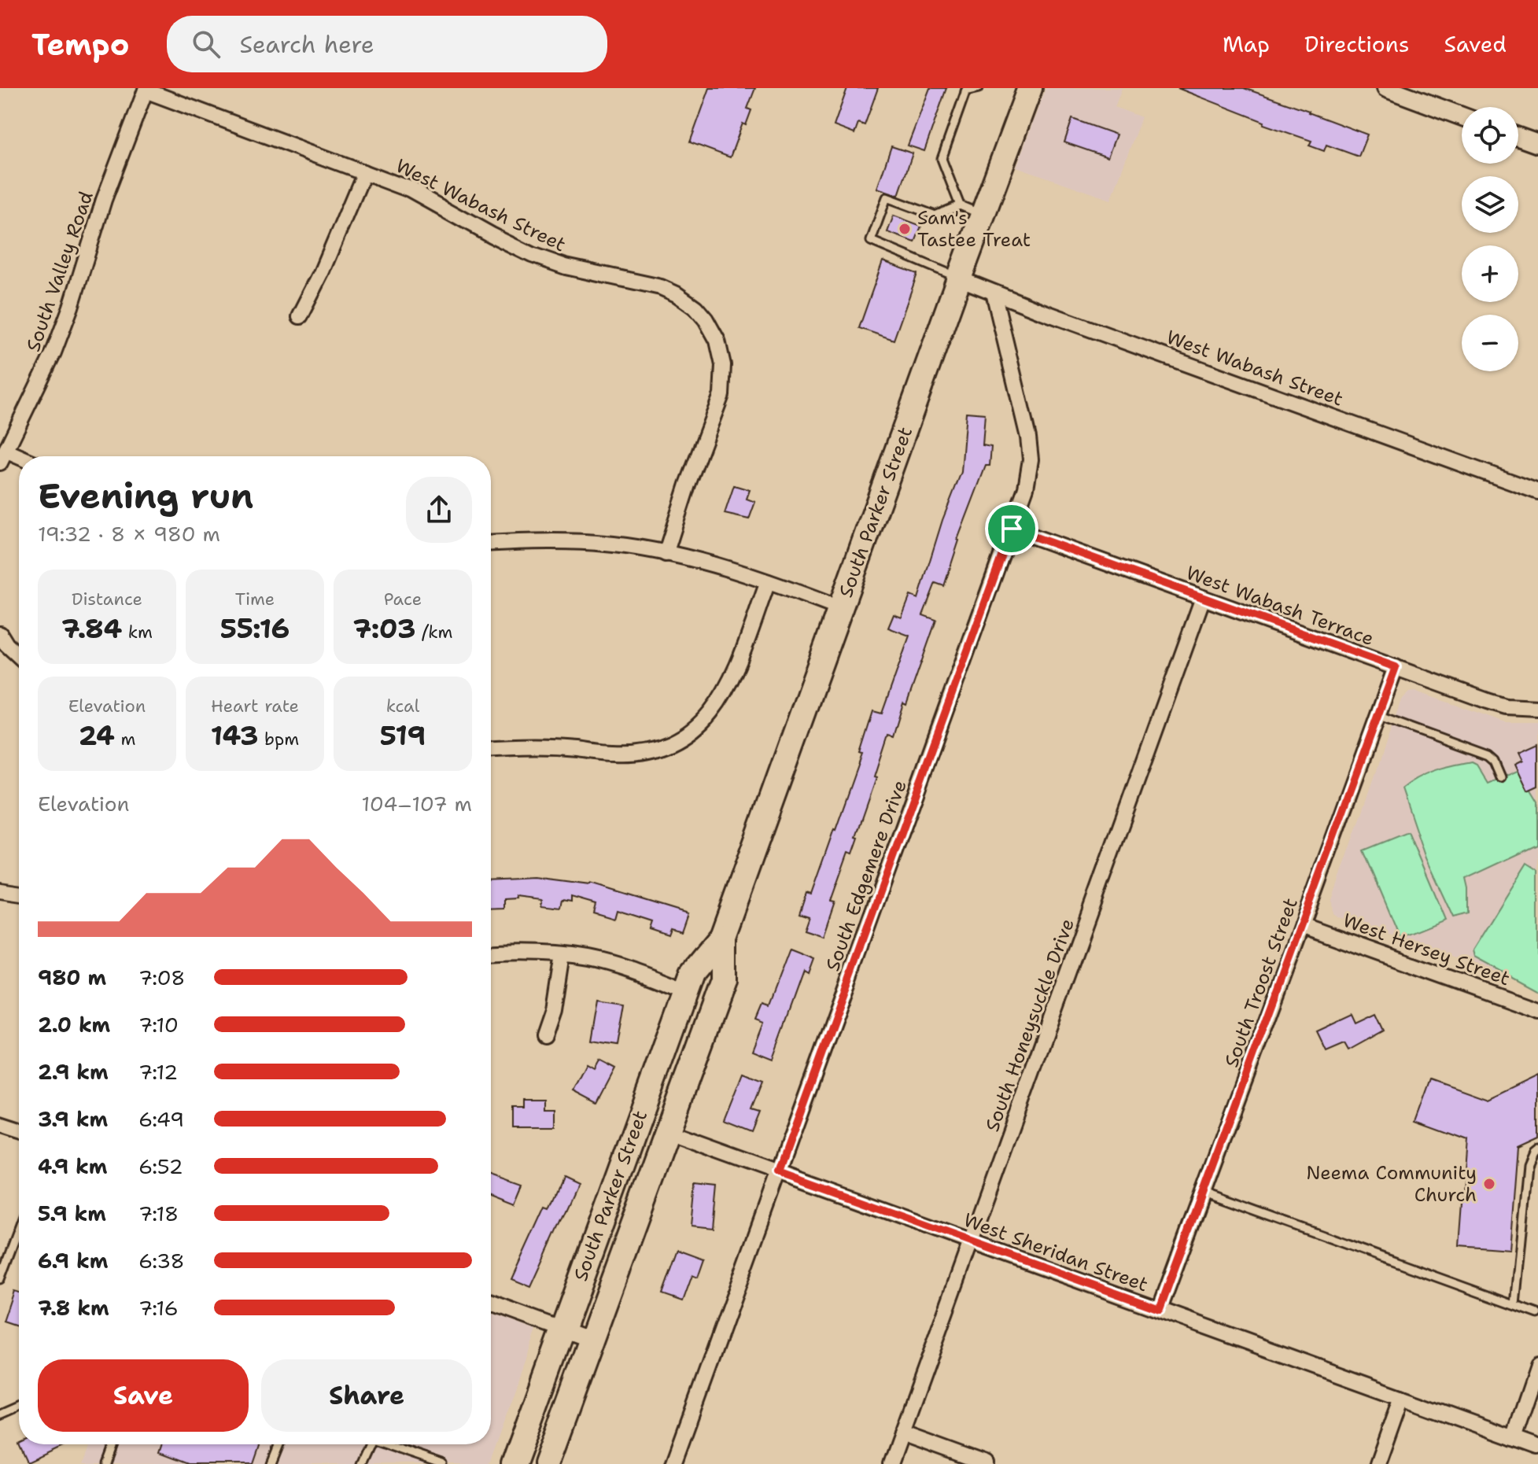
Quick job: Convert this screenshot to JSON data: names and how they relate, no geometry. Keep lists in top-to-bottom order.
{
  "streets": {
    "highway": ["South Parker Street"],
    "street": [
      "West Wabash Street",
      "South Valley Road",
      "West Wabash Terrace",
      "South Edgemere Drive",
      "West Hersey Street",
      "South Troost Street",
      "South Honeysuckle Drive",
      "West Sheridan Street"
    ]
  },
  "crossings": [
    ["West Wabash Street", "South Valley Road"],
    ["West Wabash Street", "South Parker Street"],
    ["West Wabash Street", "South Edgemere Drive"],
    ["South Parker Street", "West Sheridan Street"],
    ["West Wabash Terrace", "South Edgemere Drive"],
    ["West Wabash Terrace", "South Troost Street"],
    ["West Wabash Terrace", "South Honeysuckle Drive"],
    ["South Edgemere Drive", "West Sheridan Street"],
    ["West Hersey Street", "South Troost Street"],
    ["South Troost Street", "West Sheridan Street"],
    ["South Honeysuckle Drive", "West Sheridan Street"]
  ],
  "places": ["Sam's Tastee Treat", "Neema Community Church"],
  "page": {
    "header": "Tempo",
    "search": "Search here",
    "nav": ["Map", "Directions", "Saved"],
    "map_buttons": ["+", "−"],
    "heading": ["Evening run", "19:32 · 8 × 980 m"],
    "stats": [
      ["Distance", "7.84 km"],
      ["Time", "55:16"],
      ["Pace", "7:03 /km"],
      ["Elevation", "24 m"],
      ["Heart rate", "143 bpm"],
      ["kcal", "519"]
    ],
    "chart": ["Elevation", "104–107 m"],
    "list": [
      {
        "name": "980 m",
        "note": "7:08"
      },
      {
        "name": "2.0 km",
        "note": "7:10"
      },
      {
        "name": "2.9 km",
        "note": "7:12"
      },
      {
        "name": "3.9 km",
        "note": "6:49"
      },
      {
        "name": "4.9 km",
        "note": "6:52"
      },
      {
        "name": "5.9 km",
        "note": "7:18"
      },
      {
        "name": "6.9 km",
        "note": "6:38"
      },
      {
        "name": "7.8 km",
        "note": "7:16"
      }
    ],
    "buttons": ["Save", "Share"]
  }
}
